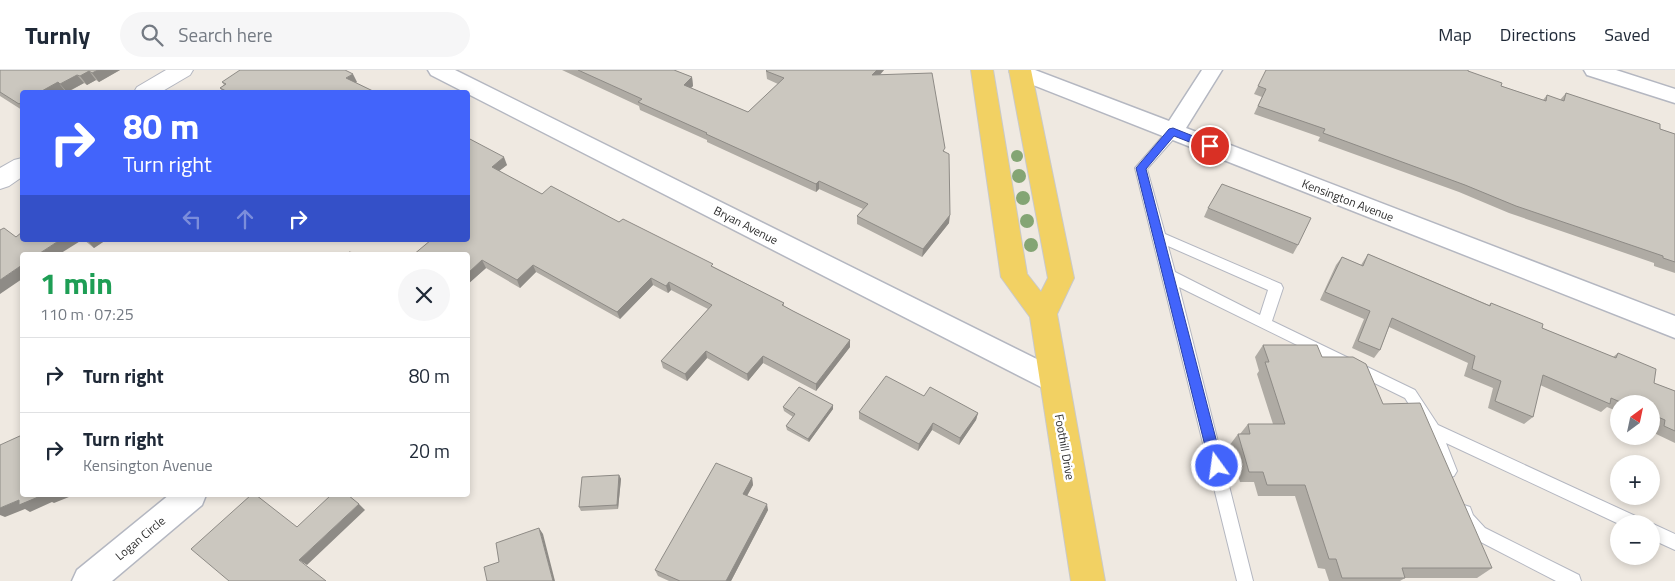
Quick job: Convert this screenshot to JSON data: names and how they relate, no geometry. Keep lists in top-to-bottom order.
{
  "streets": {
    "main road": ["Foothill Drive"],
    "street": ["Kensington Avenue", "Bryan Avenue", "Logan Circle"]
  },
  "crossings": [
    ["Bryan Avenue", "Foothill Drive"]
  ],
  "north": "top right",
  "page": {
    "header": "Turnly",
    "search": "Search here",
    "nav": ["Map", "Directions", "Saved"],
    "turn": ["80 m", "Turn right"],
    "heading": ["1 min", "110 m · 07:25"],
    "list": [
      {
        "name": "Turn right",
        "value": "80 m"
      },
      {
        "name": "Turn right",
        "note": "Kensington Avenue",
        "value": "20 m"
      }
    ],
    "map_buttons": ["+", "−"]
  }
}
